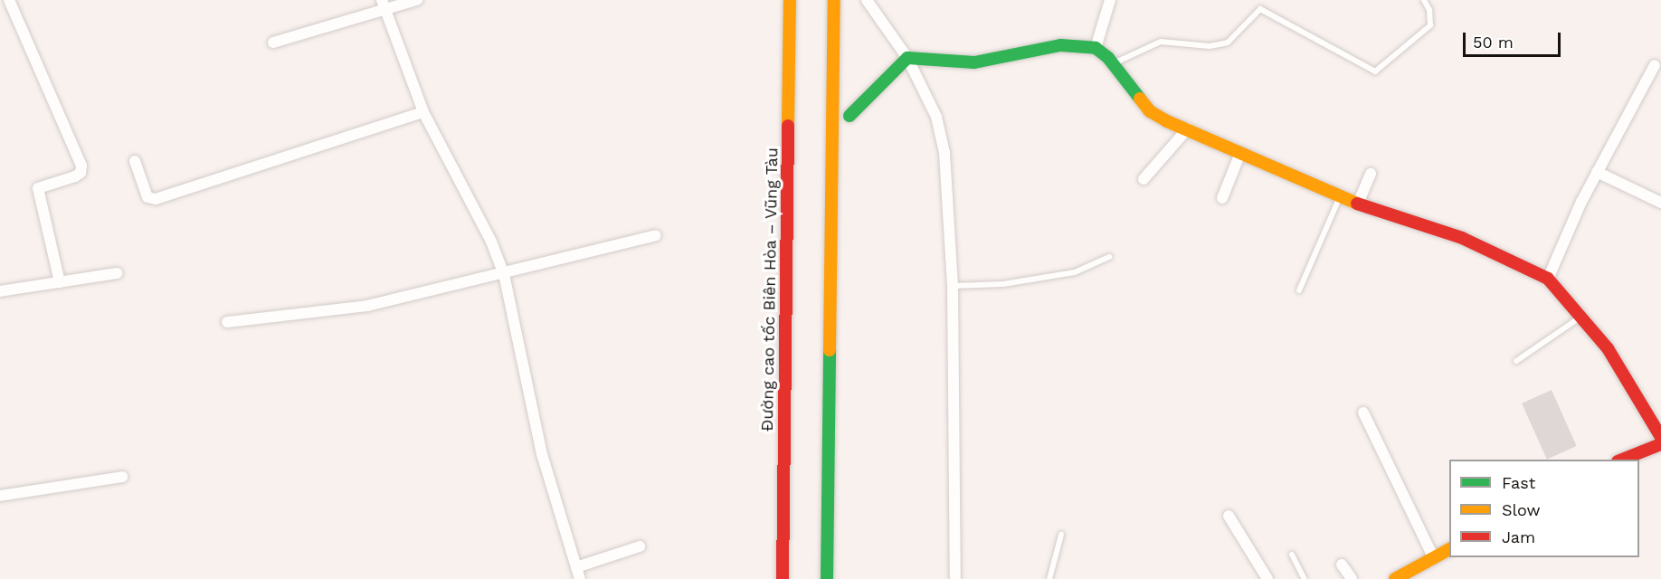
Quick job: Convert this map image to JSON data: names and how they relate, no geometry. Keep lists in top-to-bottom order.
{
  "streets": {
    "main road": ["Đường cao tốc Biên Hòa – Vũng Tàu"]
  },
  "legend": ["Fast", "Slow", "Jam"],
  "scale_bar": "50 m"
}
